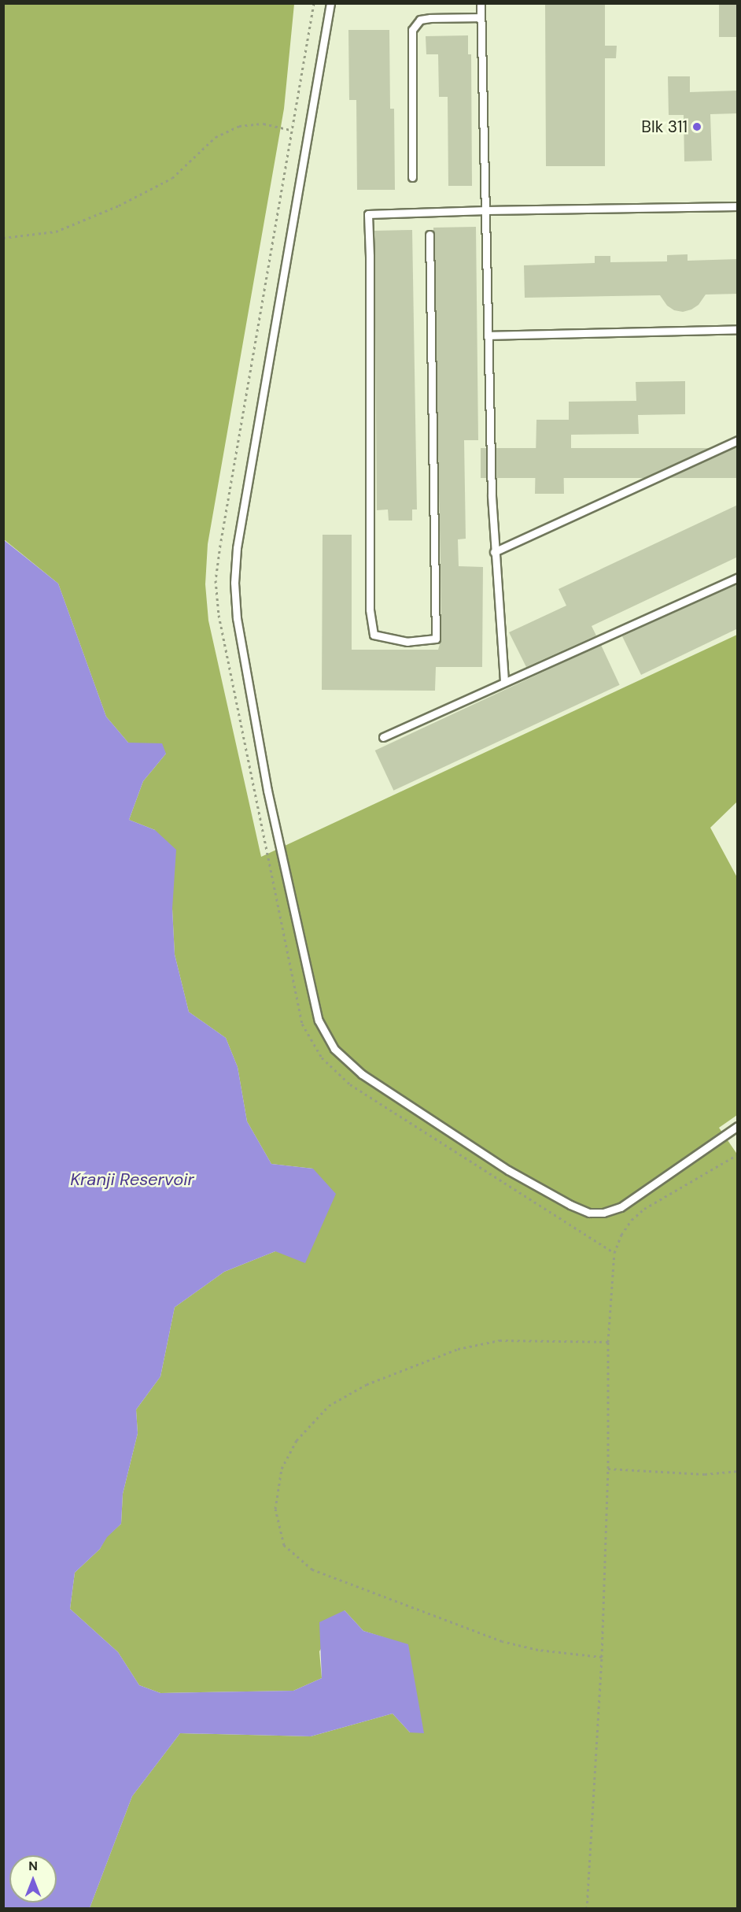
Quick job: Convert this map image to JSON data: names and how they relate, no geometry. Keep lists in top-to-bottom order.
{
  "water": ["Kranji Reservoir"],
  "places": ["Blk 311"],
  "north": "top"
}
